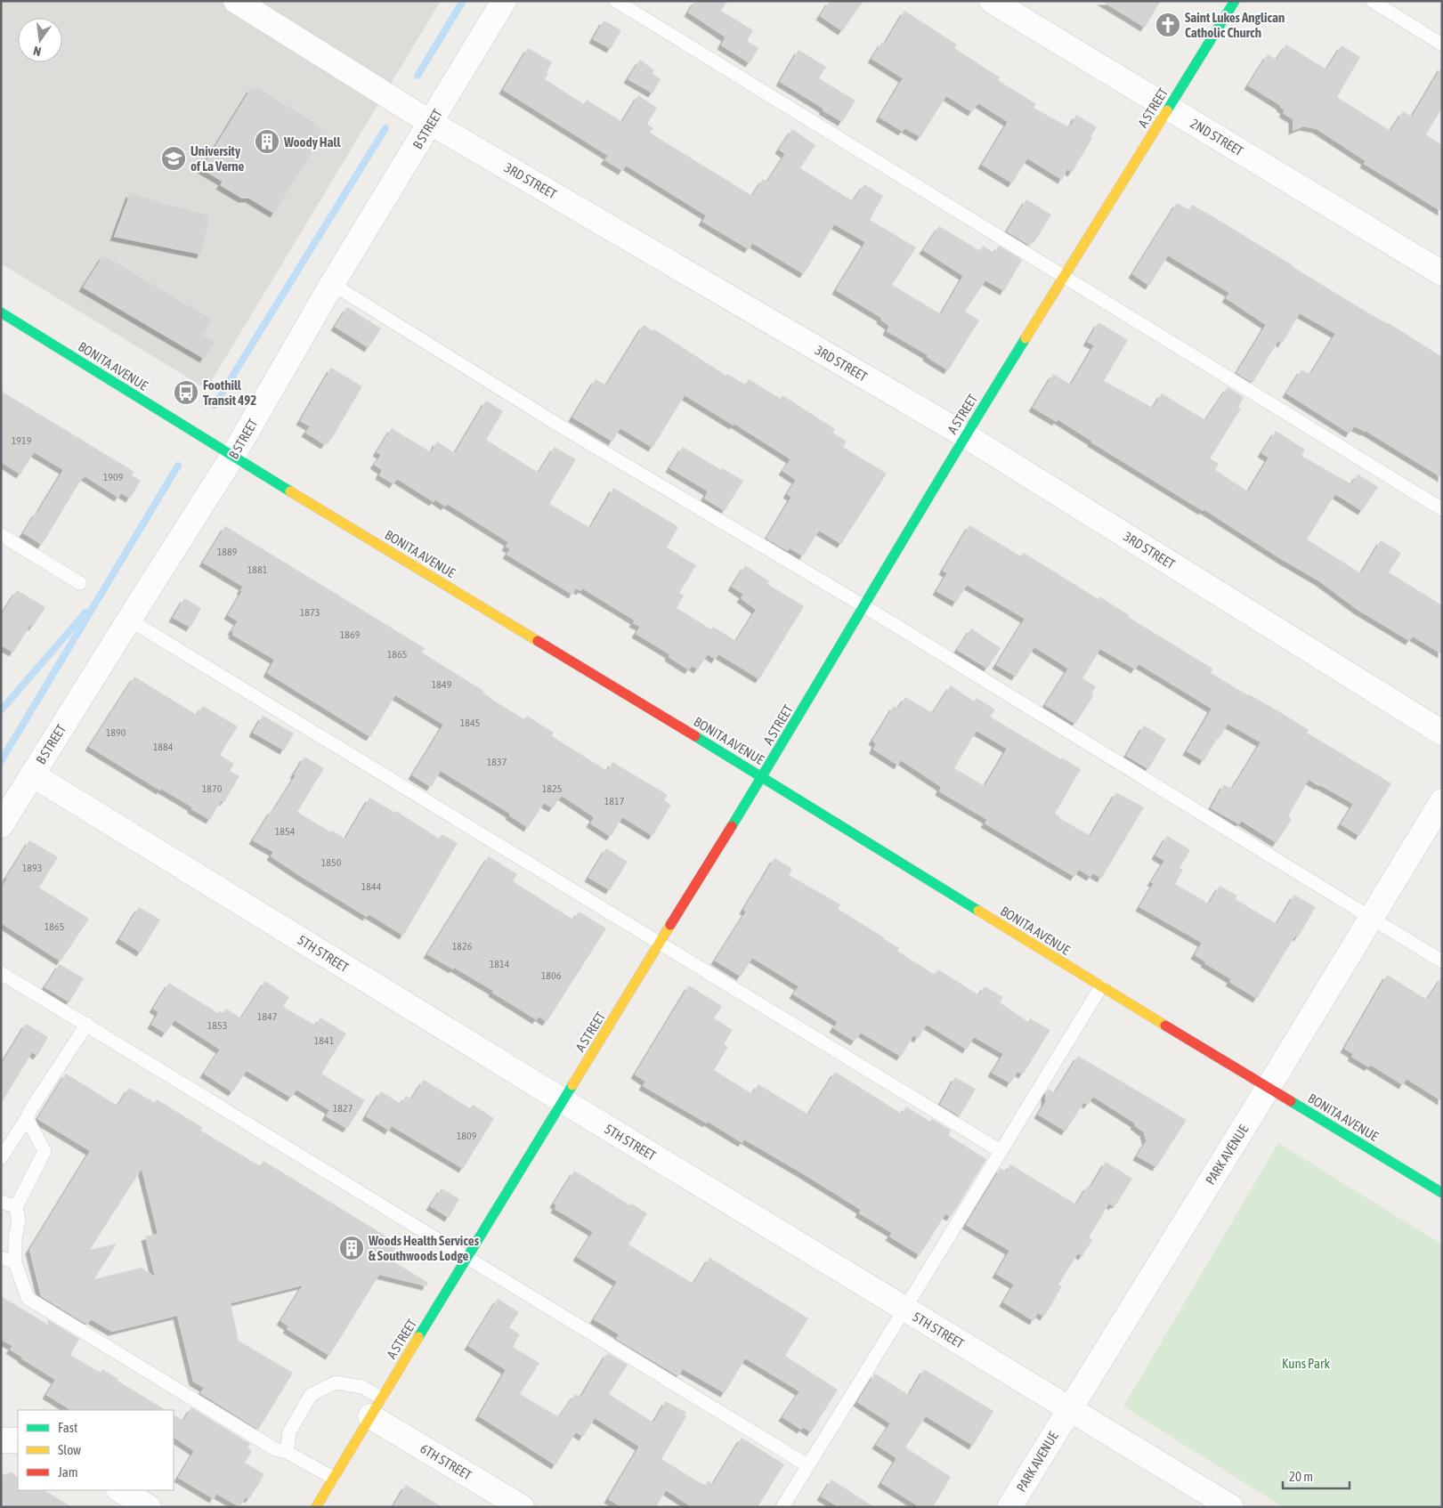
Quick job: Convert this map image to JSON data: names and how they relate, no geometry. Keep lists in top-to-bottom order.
{
  "streets": {
    "street": [
      "A STREET",
      "B STREET",
      "2ND STREET",
      "3RD STREET",
      "BONITA AVENUE",
      "5TH STREET",
      "PARK AVENUE",
      "6TH STREET"
    ]
  },
  "crossings": [
    ["A STREET", "2ND STREET"],
    ["A STREET", "3RD STREET"],
    ["A STREET", "BONITA AVENUE"],
    ["A STREET", "5TH STREET"],
    ["A STREET", "6TH STREET"],
    ["B STREET", "3RD STREET"],
    ["B STREET", "BONITA AVENUE"],
    ["B STREET", "5TH STREET"],
    ["BONITA AVENUE", "PARK AVENUE"],
    ["5TH STREET", "PARK AVENUE"]
  ],
  "parks": ["Kuns Park"],
  "places": {
    "church": ["Saint Lukes Anglican Catholic Church"],
    "building": ["Woody Hall", "Woods Health Services & Southwoods Lodge"],
    "school or university": ["University of La Verne"],
    "bus stop": ["Foothill Transit 492"]
  },
  "house_numbers": [
    "1919",
    "1909",
    "1889",
    "1881",
    "1873",
    "1869",
    "1865",
    "1849",
    "1845",
    "1890",
    "1884",
    "1837",
    "1870",
    "1825",
    "1817",
    "1854",
    "1850",
    "1893",
    "1844",
    "1865",
    "1826",
    "1814",
    "1806",
    "1847",
    "1853",
    "1841",
    "1827",
    "1809"
  ],
  "legend": ["Fast", "Slow", "Jam"],
  "scale_bar": "20 m",
  "north": "bottom"
}
